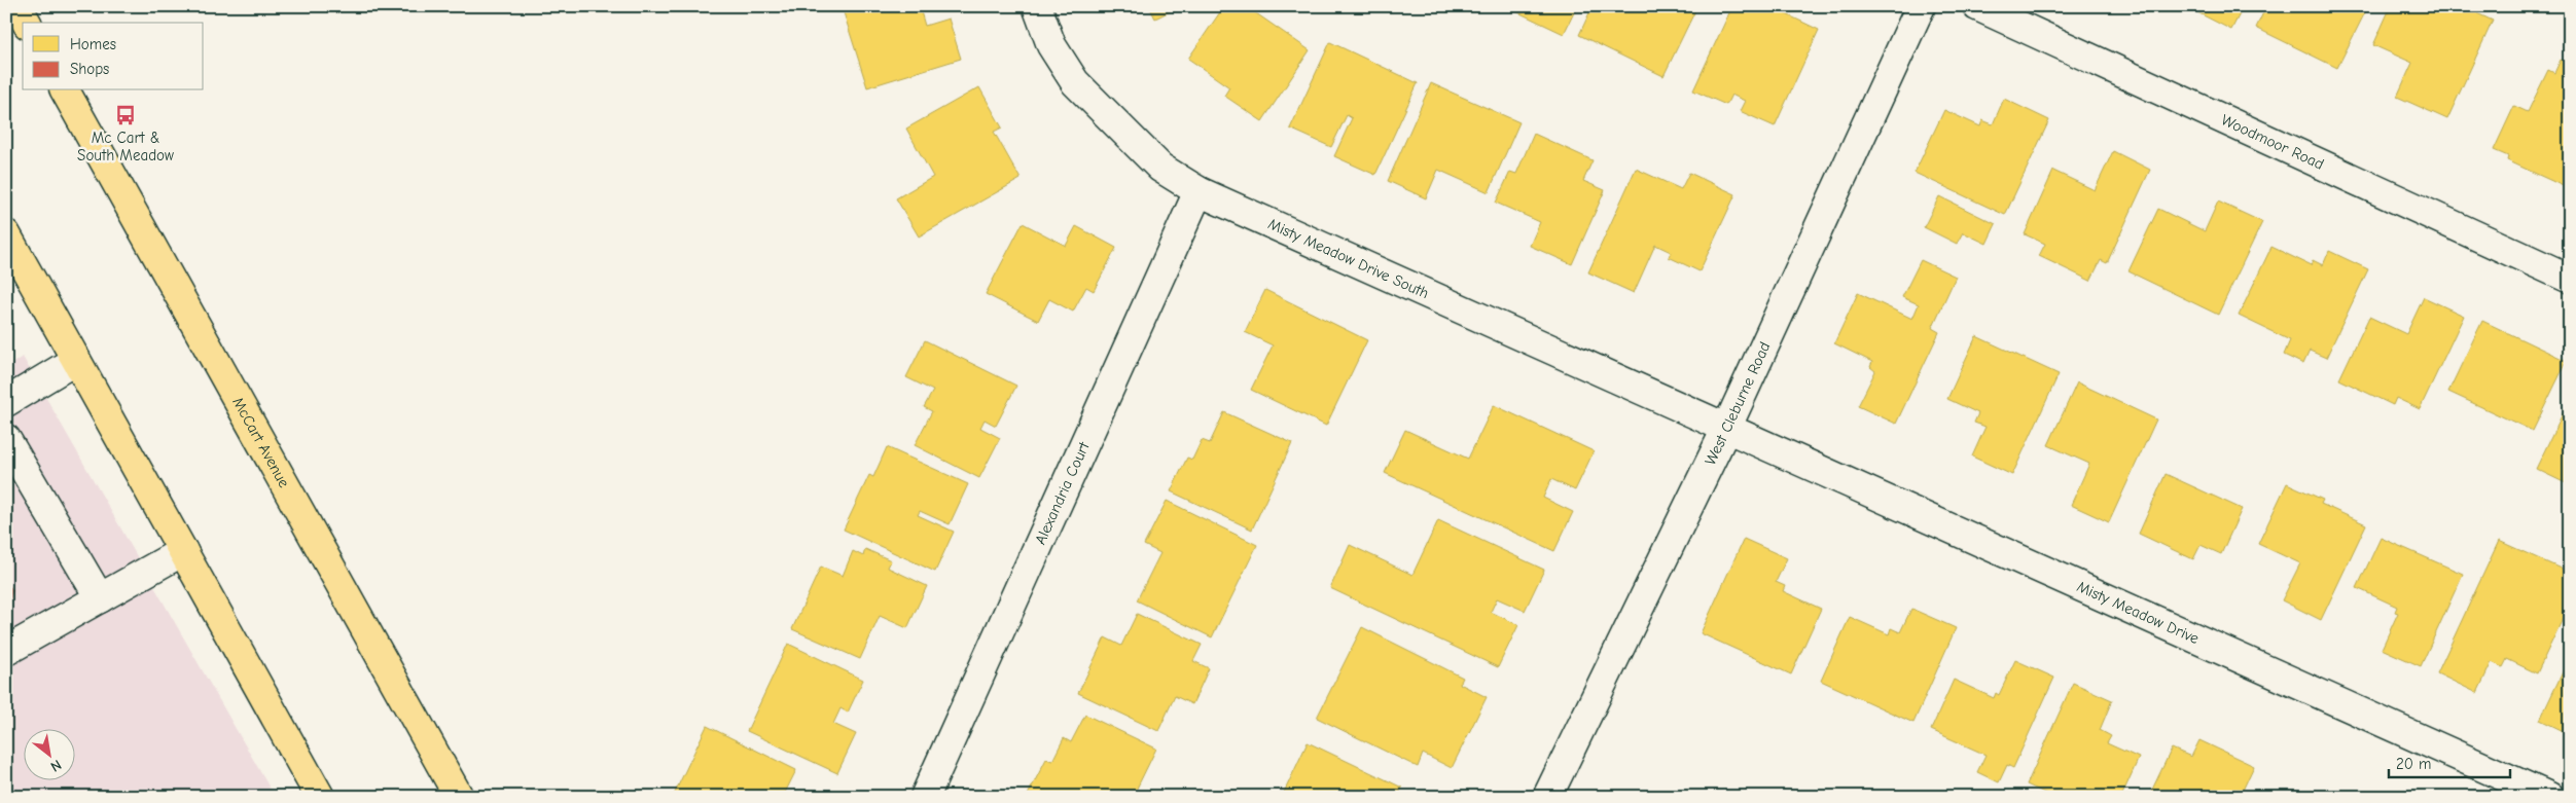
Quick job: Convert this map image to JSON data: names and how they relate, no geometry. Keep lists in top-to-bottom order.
{
  "streets": {
    "main road": ["McCart Avenue"],
    "street": [
      "Woodmoor Road",
      "Misty Meadow Drive South",
      "West Cleburne Road",
      "Alexandria Court",
      "Misty Meadow Drive"
    ]
  },
  "crossings": [
    ["Misty Meadow Drive South", "West Cleburne Road"],
    ["Misty Meadow Drive South", "Alexandria Court"],
    ["Misty Meadow Drive South", "Misty Meadow Drive"],
    ["West Cleburne Road", "Misty Meadow Drive"]
  ],
  "places": {
    "bus stop": ["Mc Cart & South Meadow"]
  },
  "legend": ["Homes", "Shops"],
  "scale_bar": "20 m",
  "north": "bottom right"
}
